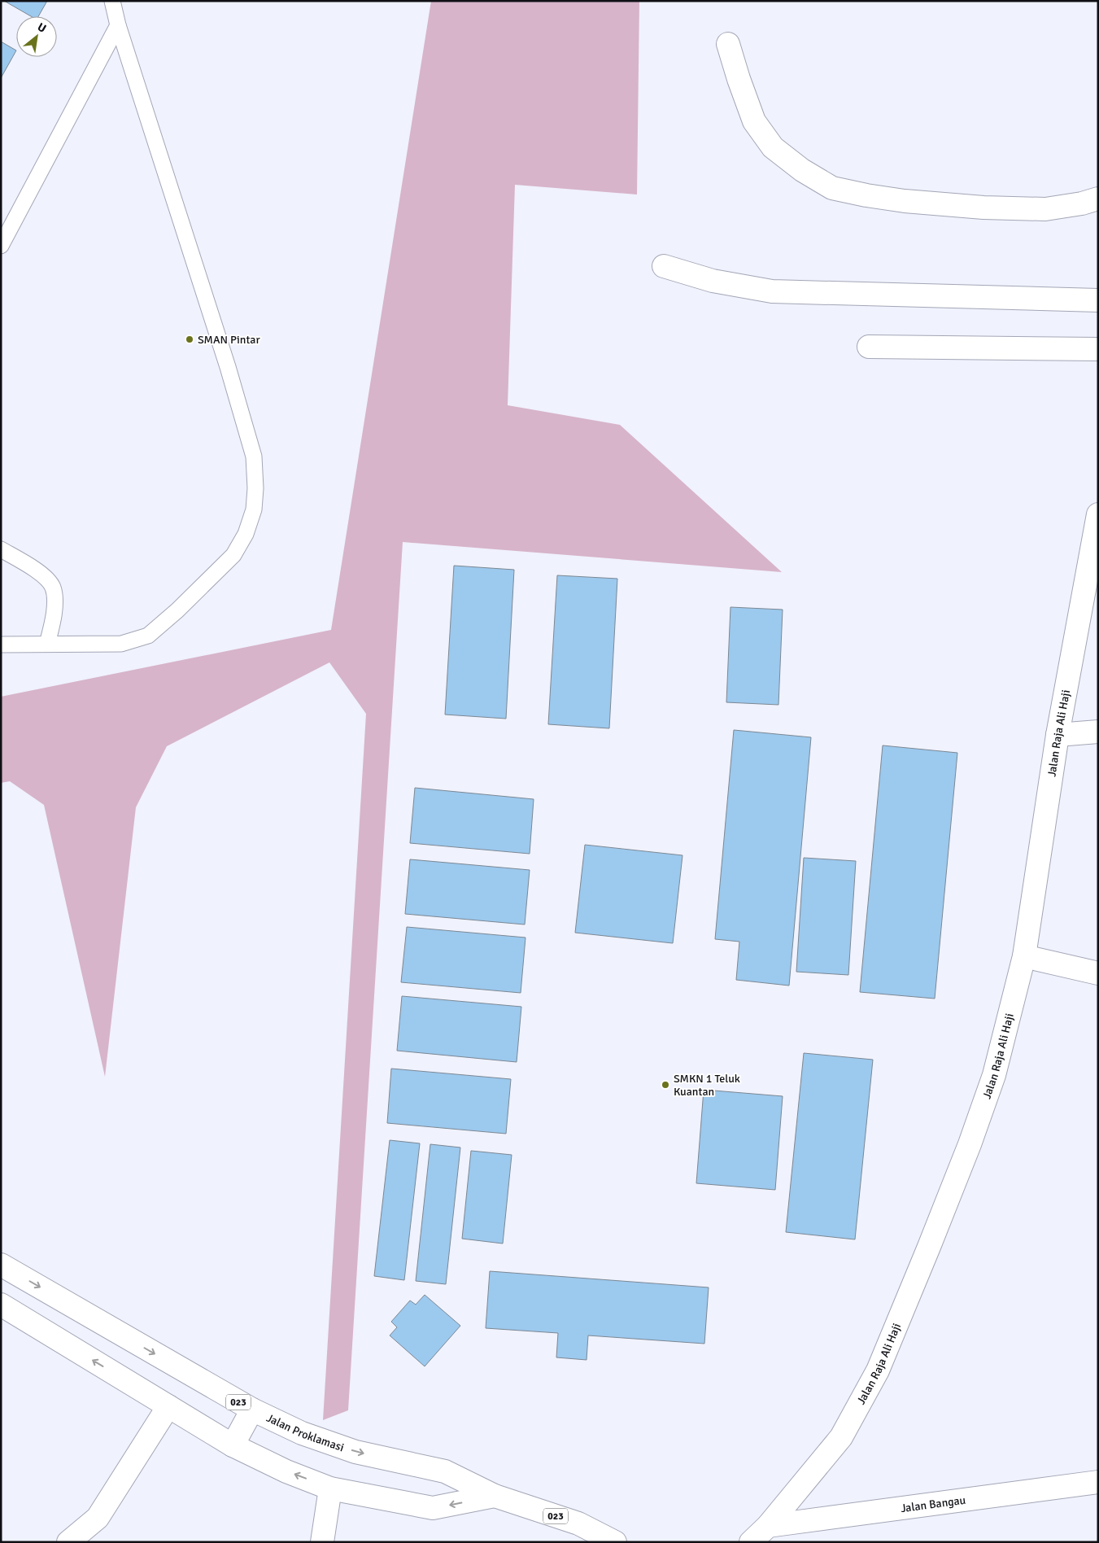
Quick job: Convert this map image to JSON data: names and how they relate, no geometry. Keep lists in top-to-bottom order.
{
  "streets": {
    "main road": [
      "Jalan Raja Ali Haji",
      "023",
      "Jalan Proklamasi",
      "Jalan Bangau"
    ]
  },
  "crossings": [
    ["Jalan Raja Ali Haji", "Jalan Bangau"]
  ],
  "places": ["SMAN Pintar", "SMKN 1 Teluk Kuantan"],
  "north": "top right"
}
